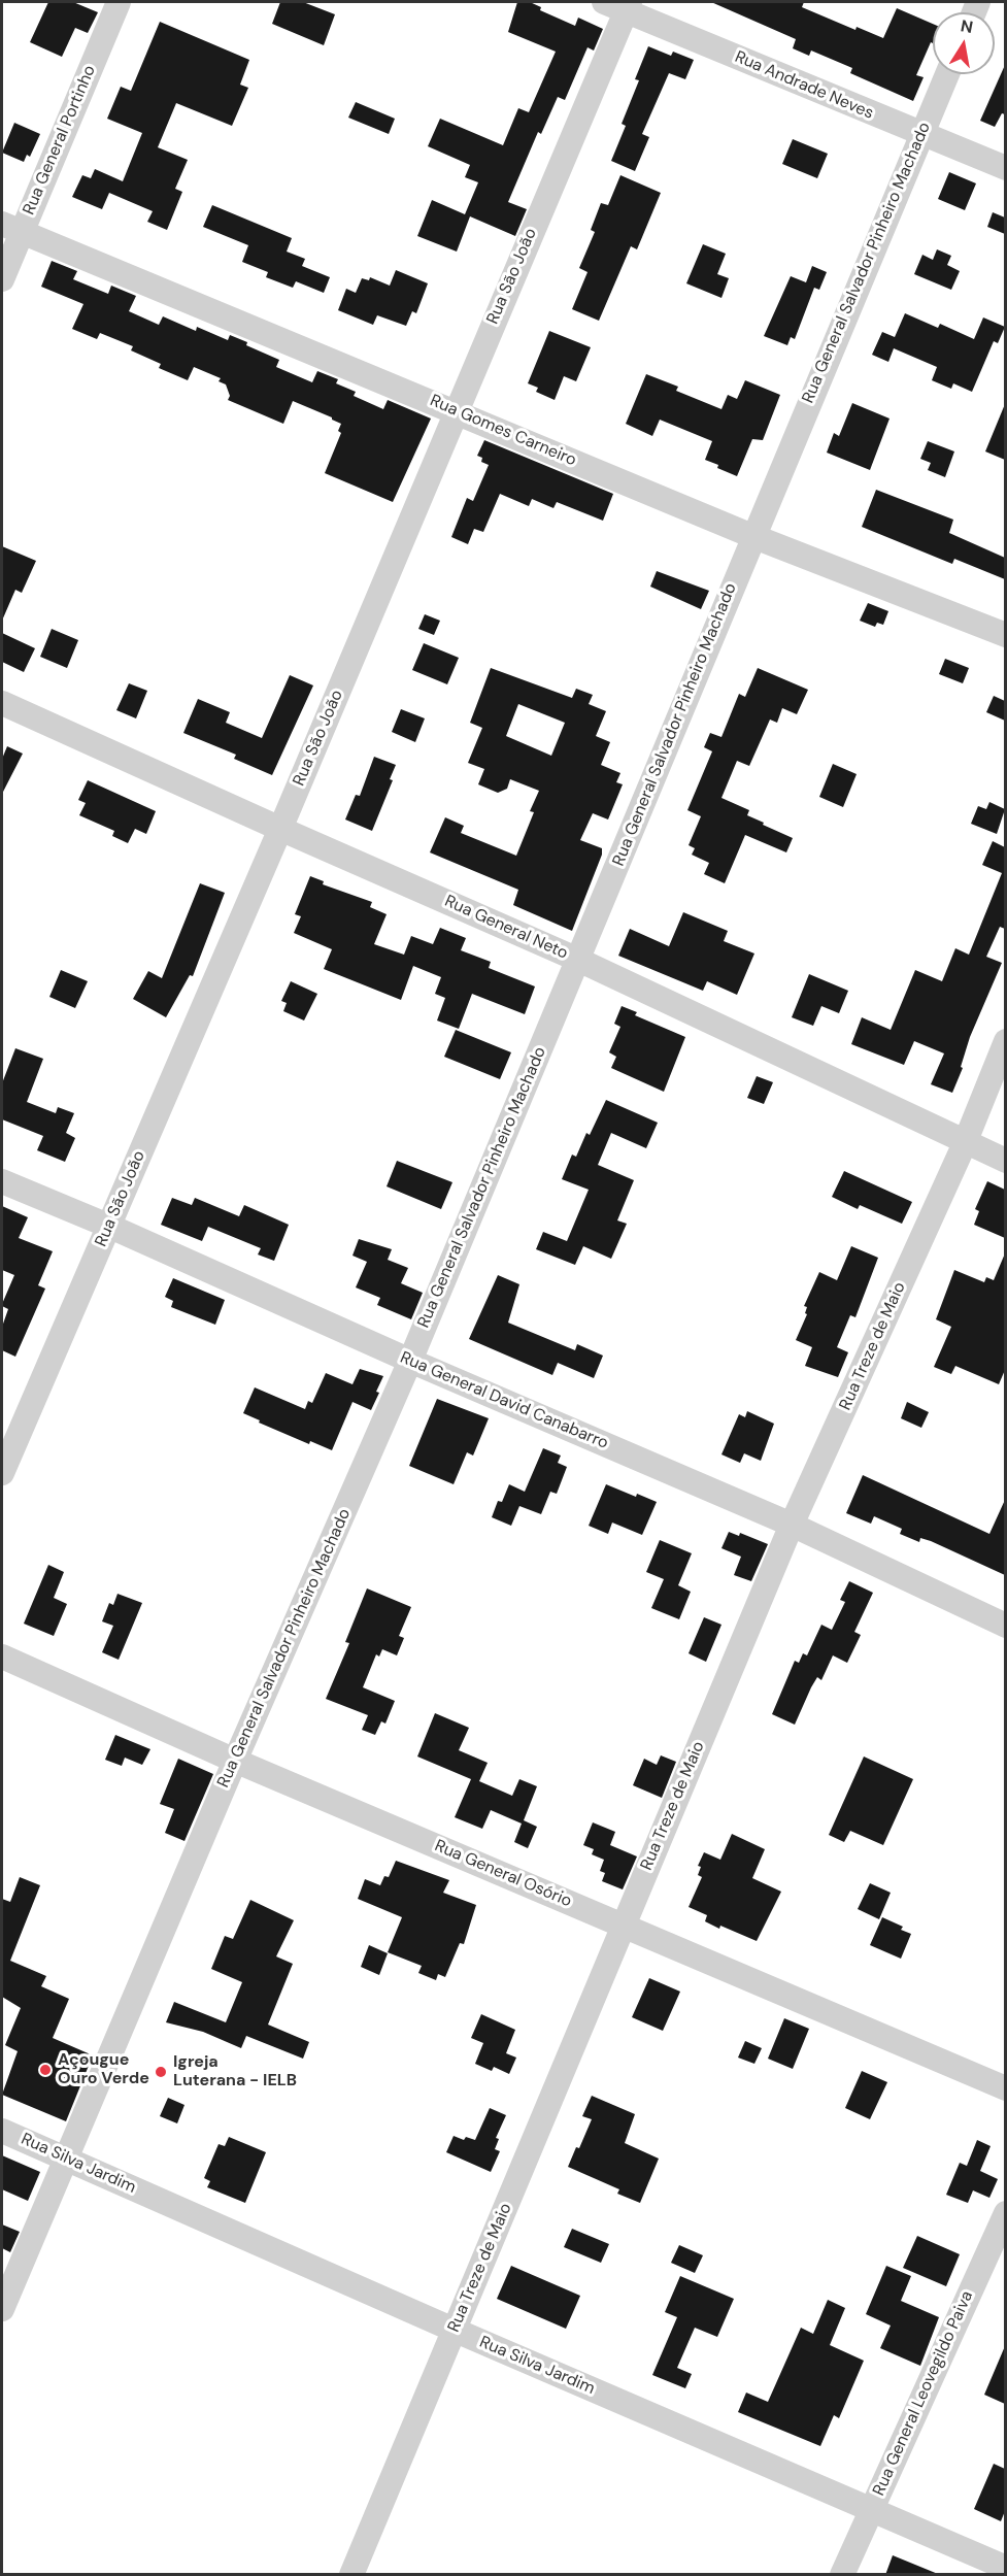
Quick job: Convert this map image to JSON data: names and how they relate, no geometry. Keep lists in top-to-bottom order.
{
  "streets": {
    "street": [
      "Rua Andrade Neves",
      "Rua General Portinho",
      "Rua General Salvador Pinheiro Machado",
      "Rua São João",
      "Rua Gomes Carneiro",
      "Rua General Neto",
      "Rua Treze de Maio",
      "Rua General David Canabarro",
      "Rua General Osório",
      "Rua Silva Jardim",
      "Rua General Leovegildo Paiva"
    ]
  },
  "crossings": [
    ["Rua Andrade Neves", "Rua General Salvador Pinheiro Machado"],
    ["Rua Andrade Neves", "Rua São João"],
    ["Rua General Portinho", "Rua Gomes Carneiro"],
    ["Rua General Salvador Pinheiro Machado", "Rua Gomes Carneiro"],
    ["Rua General Salvador Pinheiro Machado", "Rua General Neto"],
    ["Rua General Salvador Pinheiro Machado", "Rua General David Canabarro"],
    ["Rua General Salvador Pinheiro Machado", "Rua General Osório"],
    ["Rua General Salvador Pinheiro Machado", "Rua Silva Jardim"],
    ["Rua São João", "Rua Gomes Carneiro"],
    ["Rua São João", "Rua General Neto"],
    ["Rua São João", "Rua General David Canabarro"],
    ["Rua General Neto", "Rua Treze de Maio"],
    ["Rua Treze de Maio", "Rua General David Canabarro"],
    ["Rua Treze de Maio", "Rua General Osório"],
    ["Rua Treze de Maio", "Rua Silva Jardim"],
    ["Rua Silva Jardim", "Rua General Leovegildo Paiva"]
  ],
  "places": ["Açougue Ouro Verde", "Igreja Luterana - IELB"],
  "north": "top"
}
